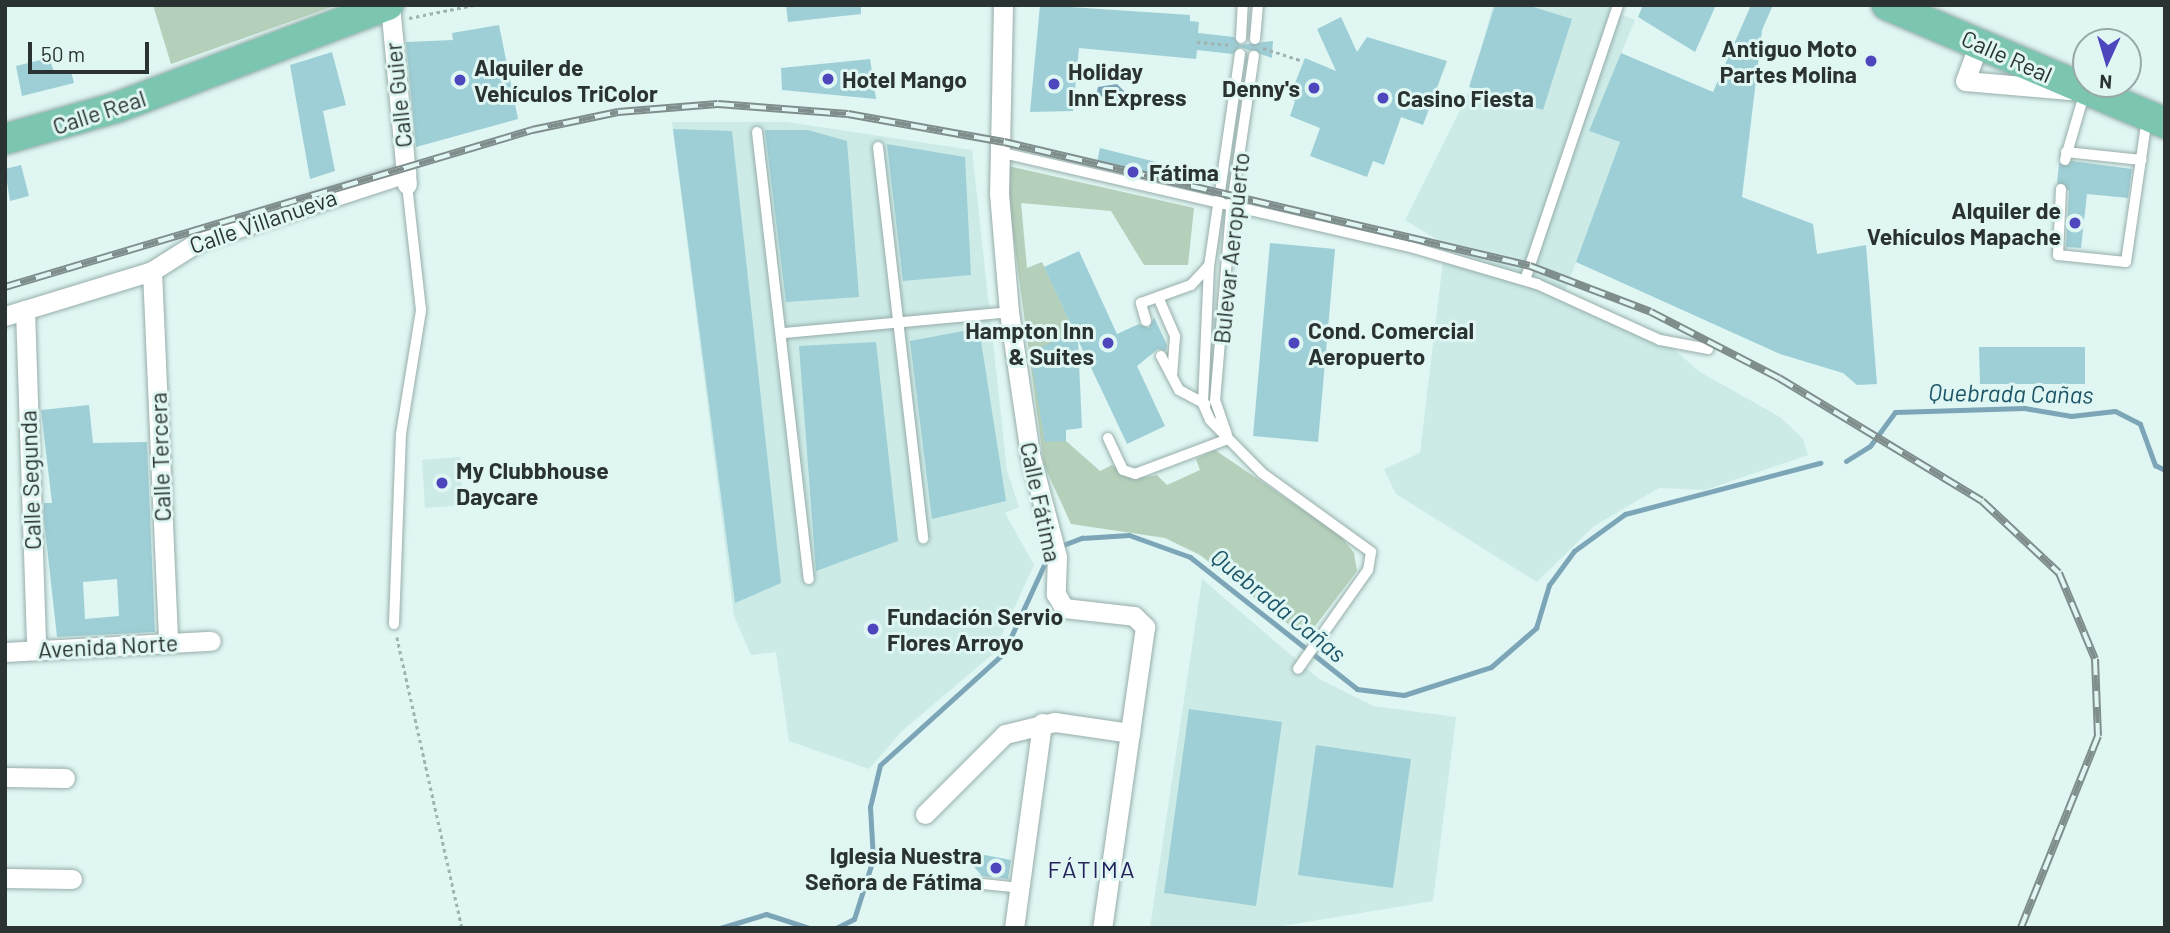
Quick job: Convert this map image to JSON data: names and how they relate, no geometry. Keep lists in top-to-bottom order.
{
  "streets": {
    "main road": ["Calle Real"],
    "street": [
      "Calle Guier",
      "Calle Villanueva",
      "Calle Tercera",
      "Calle Segunda",
      "Calle Fátima",
      "Avenida Norte"
    ],
    "lane": ["Bulevar Aeropuerto"]
  },
  "crossings": [
    ["Calle Real", "Calle Guier"],
    ["Calle Guier", "Calle Villanueva"],
    ["Calle Villanueva", "Calle Tercera"],
    ["Calle Villanueva", "Calle Segunda"],
    ["Calle Tercera", "Avenida Norte"],
    ["Calle Segunda", "Avenida Norte"]
  ],
  "districts": ["FÁTIMA"],
  "water": ["Quebrada Cañas"],
  "places": [
    "Antiguo Moto Partes Molina",
    "Hotel Mango",
    "Alquiler de Vehículos TriColor",
    "Holiday Inn Express",
    "Denny's",
    "Casino Fiesta",
    "Fátima",
    "Alquiler de Vehículos Mapache",
    "Hampton Inn & Suites",
    "Cond. Comercial Aeropuerto",
    "My Clubbhouse Daycare",
    "Fundación Servio Flores Arroyo",
    "Iglesia Nuestra Señora de Fátima"
  ],
  "scale_bar": "50 m",
  "north": "bottom"
}
